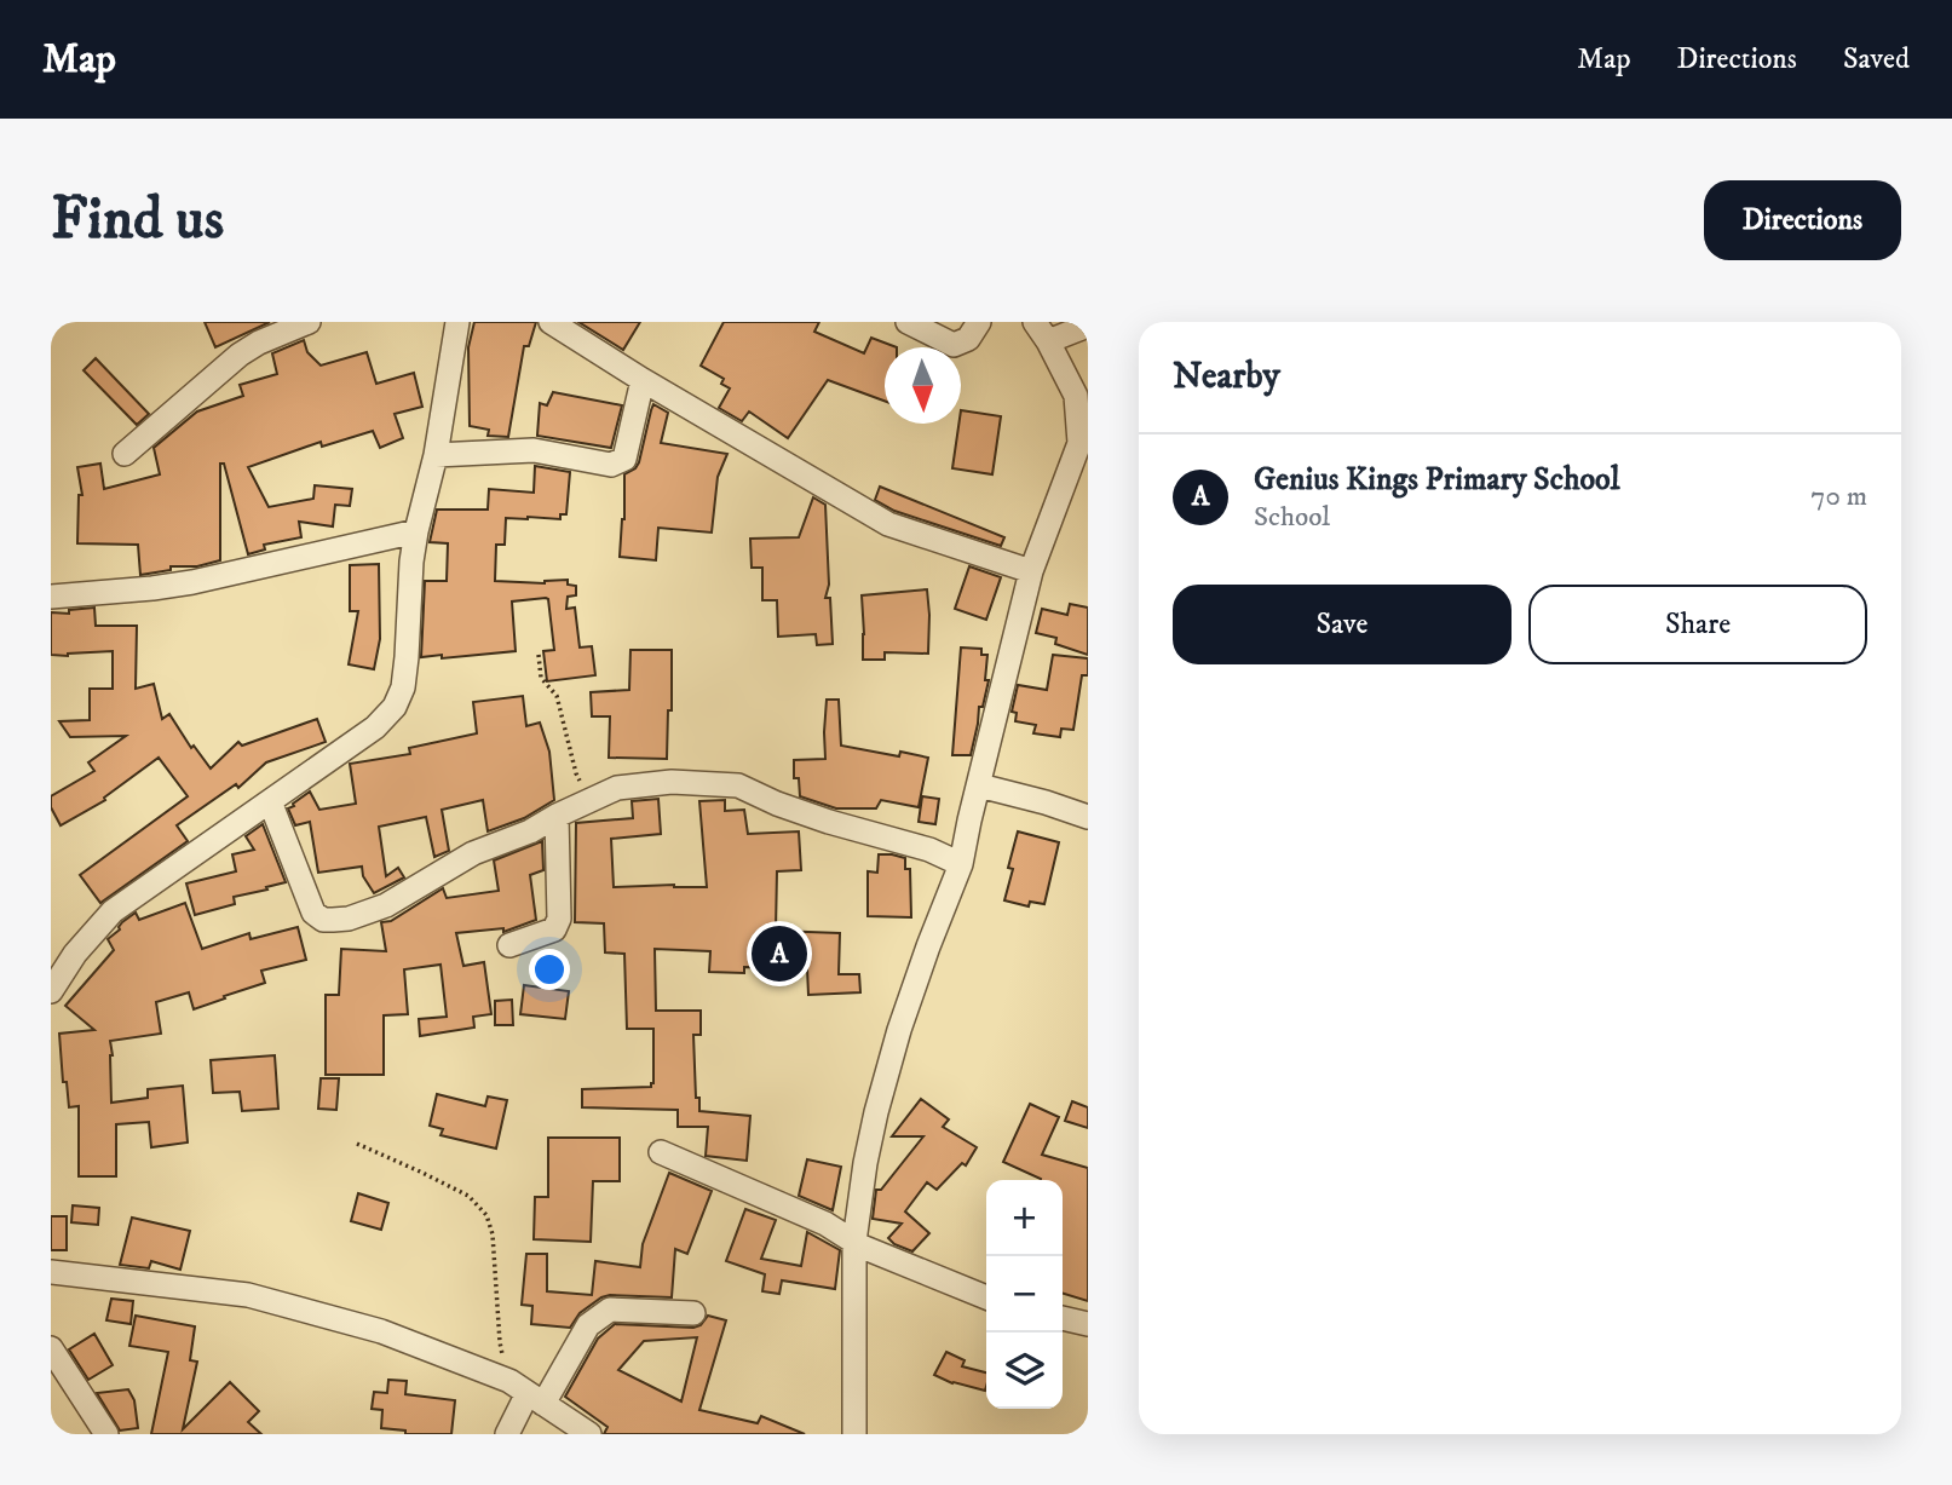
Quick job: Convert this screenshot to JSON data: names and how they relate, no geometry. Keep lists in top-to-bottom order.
{
  "north": "bottom",
  "page": {
    "header": "Map",
    "nav": ["Map", "Directions", "Saved"],
    "buttons": [
      "Directions",
      ["Save", "Share"]
    ],
    "title": "Find us",
    "heading": "Nearby",
    "list": [
      {
        "mark": "A",
        "name": "Genius Kings Primary School",
        "note": "School",
        "value": "70 m"
      }
    ],
    "pins": "A",
    "map_buttons": ["+", "−"]
  }
}
